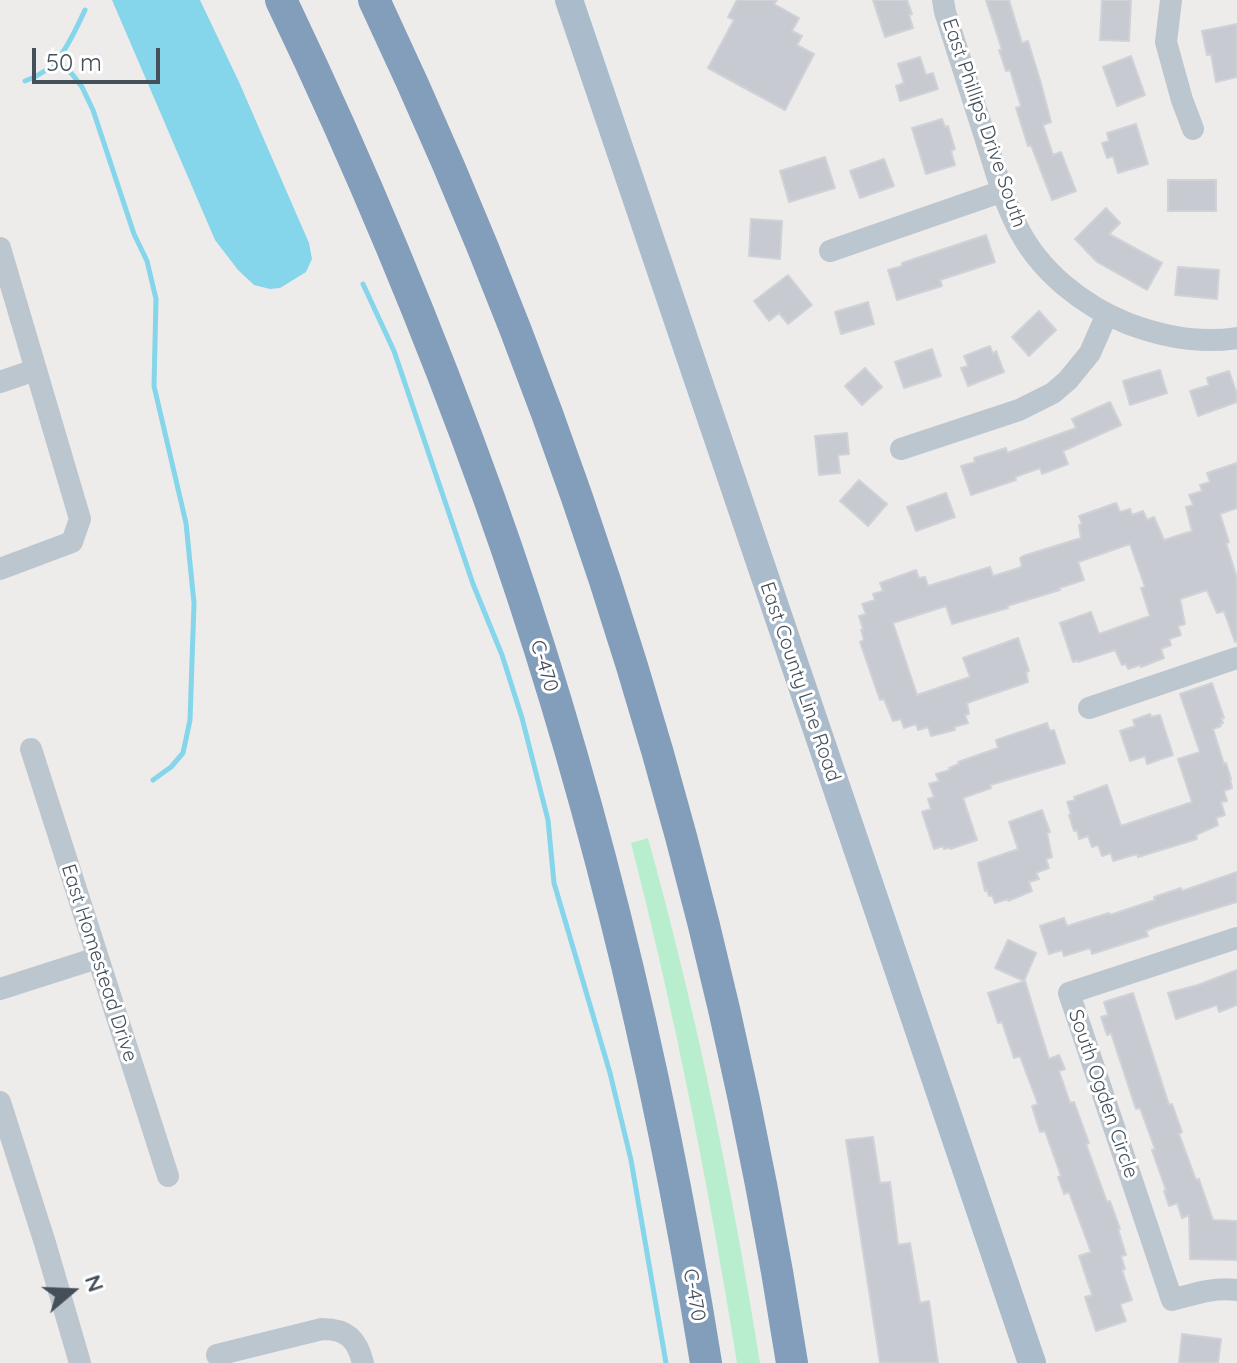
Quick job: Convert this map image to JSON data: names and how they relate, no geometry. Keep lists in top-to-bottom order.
{
  "streets": {
    "highway": ["C-470"],
    "main road": ["East County Line Road"],
    "street": ["East Phillips Drive South", "East Homestead Drive", "South Ogden Circle"]
  },
  "scale_bar": "50 m",
  "north": "right"
}
